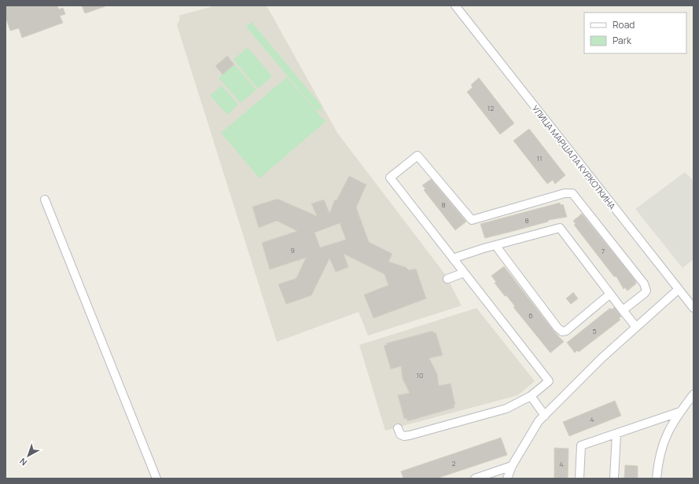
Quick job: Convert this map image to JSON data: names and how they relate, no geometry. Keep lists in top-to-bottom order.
{
  "streets": {
    "street": ["УЛИЦА МАРШАЛА КУРКОТКИНА"]
  },
  "house_numbers": [
    "12",
    "11",
    "8",
    "8",
    "9",
    "7",
    "6",
    "5",
    "10",
    "4",
    "2",
    "4"
  ],
  "legend": ["Road", "Park"],
  "north": "bottom left"
}
